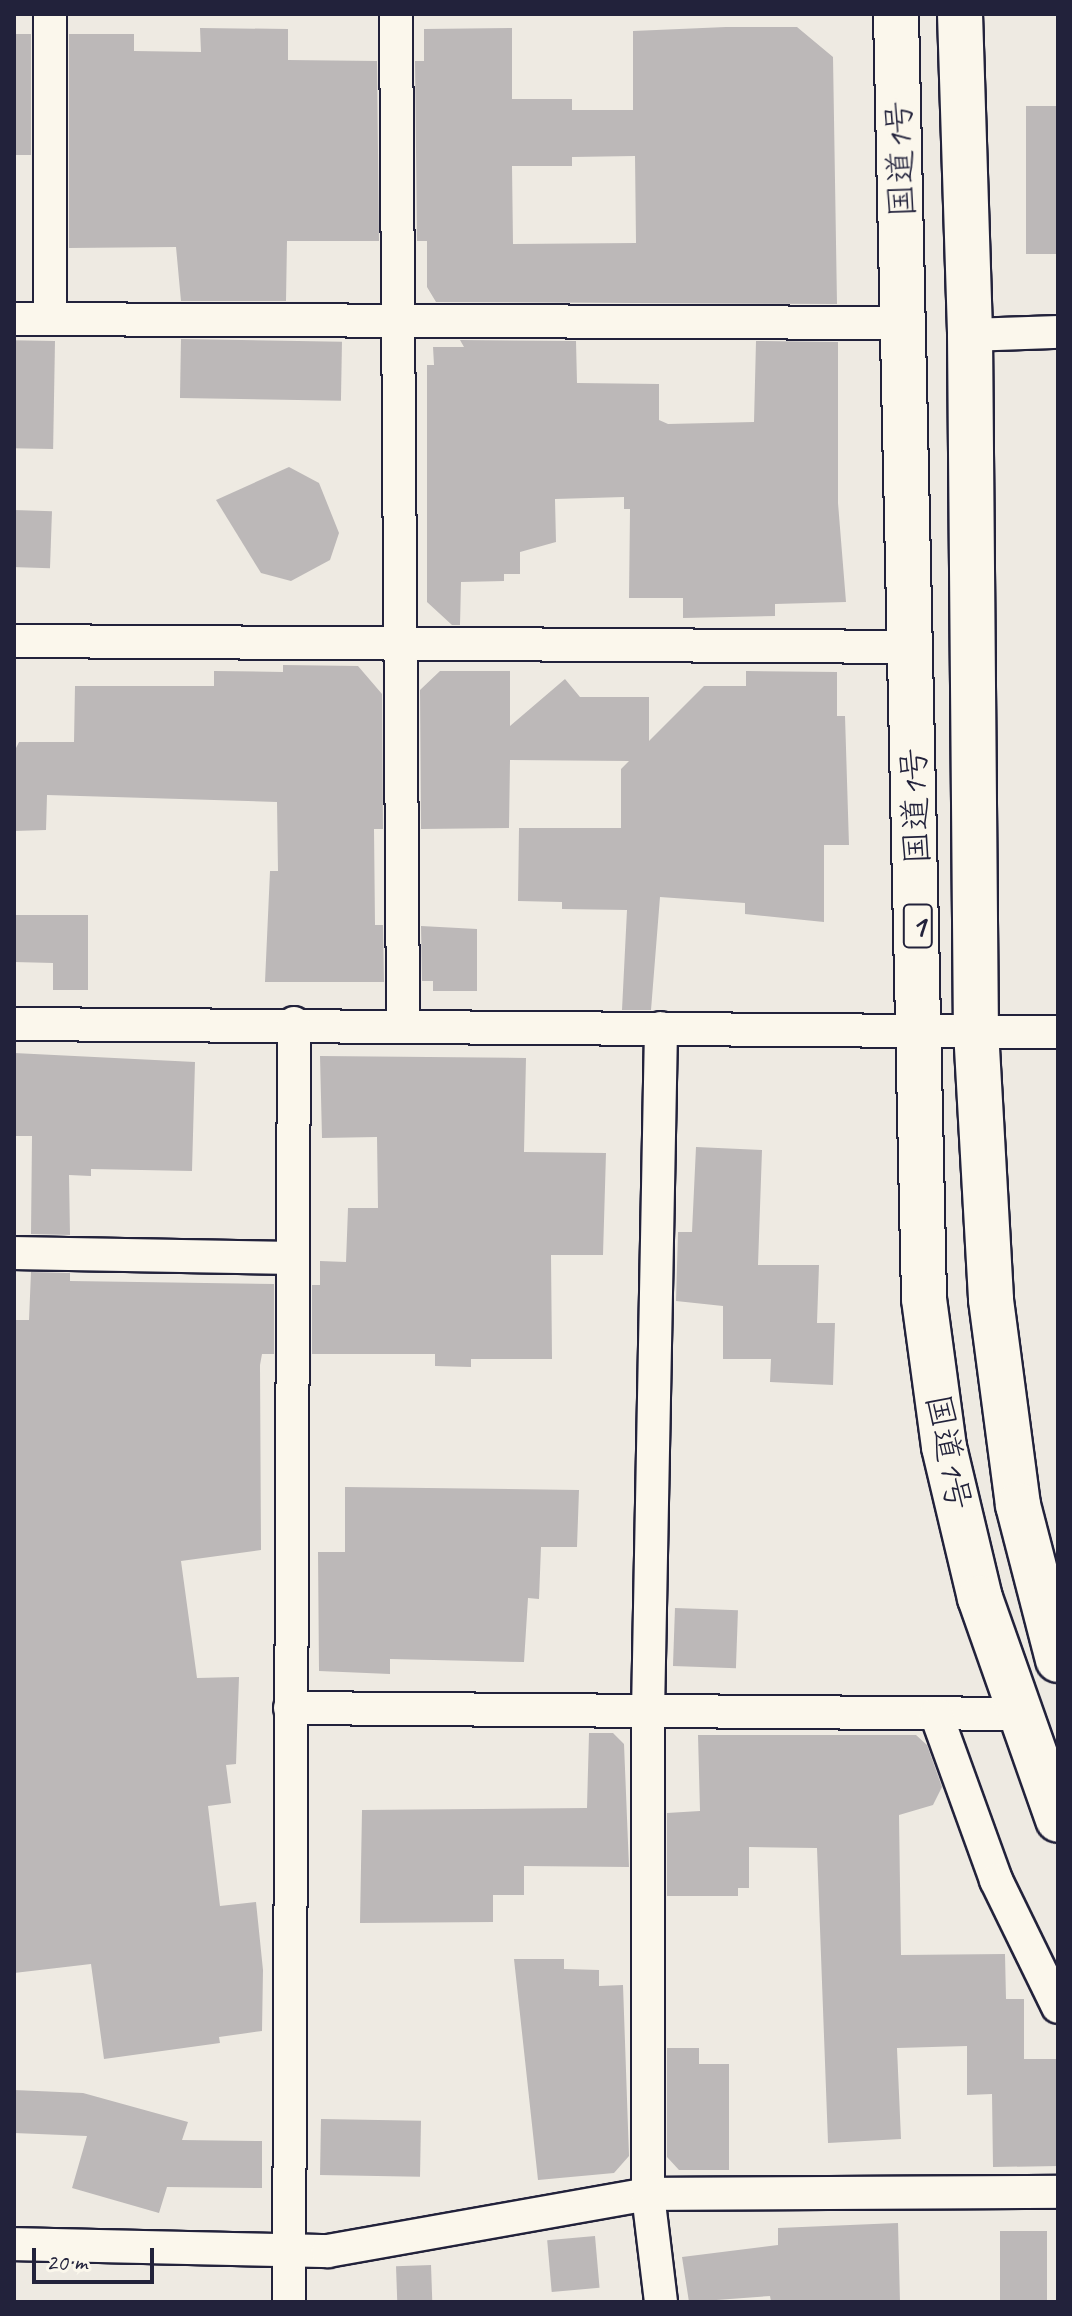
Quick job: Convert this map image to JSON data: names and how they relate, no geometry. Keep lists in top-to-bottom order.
{
  "streets": {
    "highway": ["国道1号", "1"]
  },
  "scale_bar": "20 m"
}
